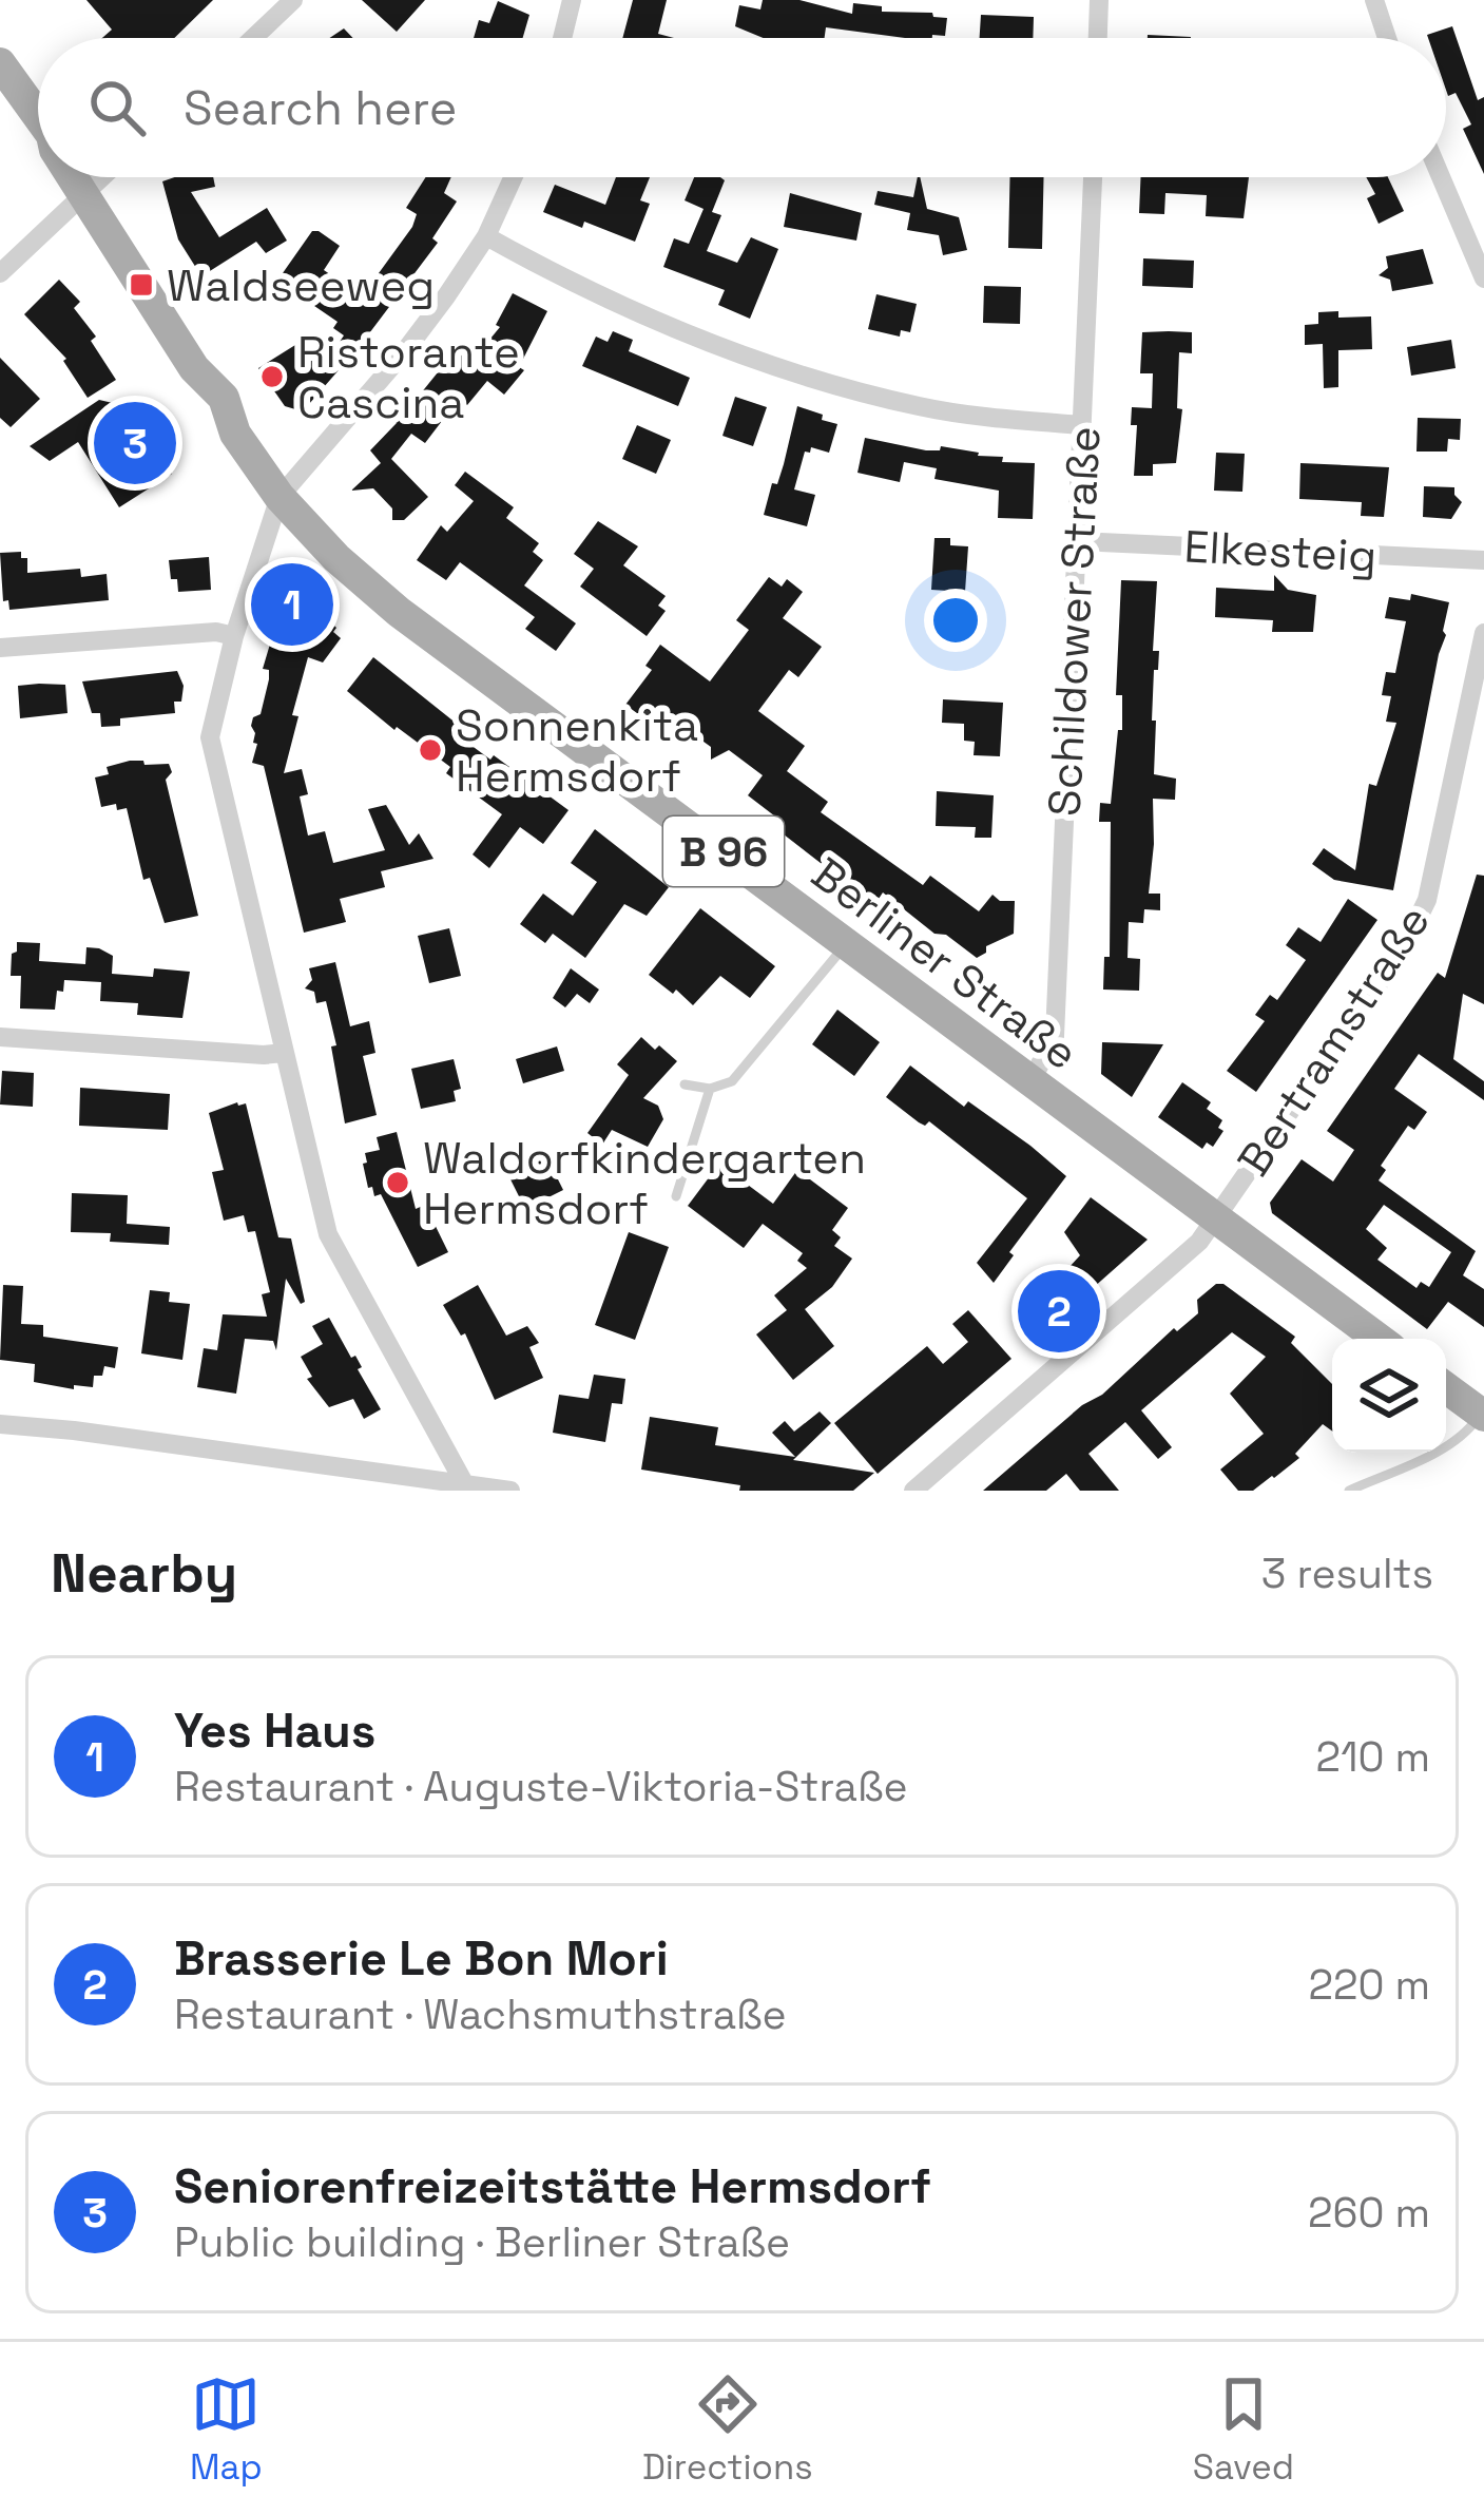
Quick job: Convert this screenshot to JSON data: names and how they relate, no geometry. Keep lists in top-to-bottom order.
{
  "streets": {
    "main road": ["B 96", "Berliner Straße"],
    "street": ["Elkesteig", "Schildower Straße", "Bertramstraße"]
  },
  "crossings": [
    ["Elkesteig", "Schildower Straße"],
    ["Schildower Straße", "Berliner Straße"],
    ["Berliner Straße", "Bertramstraße"]
  ],
  "places": {
    "transit": ["Waldseeweg"],
    "other": ["Ristorante Cascina", "Sonnenkita Hermsdorf", "Waldorfkindergarten Hermsdorf"]
  },
  "page": {
    "search": "Search here",
    "pins": ["3", "1", "2"],
    "heading": ["Nearby", "3 results"],
    "list": [
      {
        "mark": "1",
        "name": "Yes Haus",
        "note": "Restaurant · Auguste-Viktoria-Straße",
        "value": "210 m"
      },
      {
        "mark": "2",
        "name": "Brasserie Le Bon Mori",
        "note": "Restaurant · Wachsmuthstraße",
        "value": "220 m"
      },
      {
        "mark": "3",
        "name": "Seniorenfreizeitstätte Hermsdorf",
        "note": "Public building · Berliner Straße",
        "value": "260 m"
      }
    ],
    "nav": ["Map", "Directions", "Saved"]
  }
}
